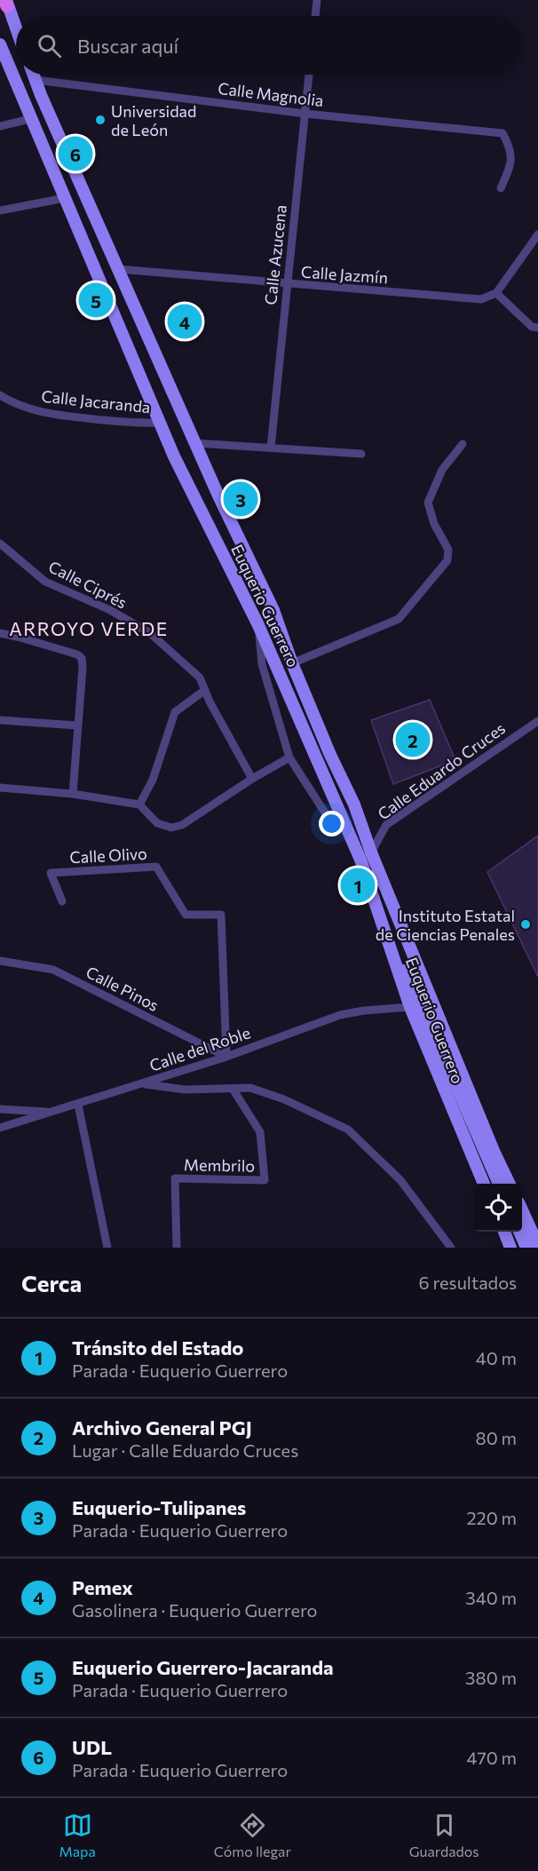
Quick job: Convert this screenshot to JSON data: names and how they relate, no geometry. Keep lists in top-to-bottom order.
{
  "streets": {
    "main road": ["Euquerio Guerrero"],
    "street": [
      "Calle Magnolia",
      "Calle Azucena",
      "Calle Jazmín",
      "Calle Jacaranda",
      "Calle Ciprés",
      "Calle Eduardo Cruces",
      "Calle Olivo",
      "Calle Pinos",
      "Calle del Roble",
      "Membrilo"
    ]
  },
  "crossings": [
    ["Calle Magnolia", "Calle Azucena"],
    ["Calle Magnolia", "Euquerio Guerrero"],
    ["Calle Azucena", "Calle Jazmín"],
    ["Calle Jazmín", "Euquerio Guerrero"],
    ["Calle Jacaranda", "Euquerio Guerrero"],
    ["Euquerio Guerrero", "Calle Eduardo Cruces"],
    ["Euquerio Guerrero", "Calle del Roble"],
    ["Calle Olivo", "Calle Pinos"],
    ["Calle Olivo", "Calle del Roble"],
    ["Calle Pinos", "Calle del Roble"]
  ],
  "districts": ["ARROYO VERDE"],
  "places": ["Universidad de León", "Instituto Estatal de Ciencias Penales"],
  "page": {
    "search": "Buscar aquí",
    "pins": [
      "6",
      "5",
      "4",
      "3",
      "2",
      "1"
    ],
    "heading": ["Cerca", "6 resultados"],
    "list": [
      {
        "mark": "1",
        "name": "Tránsito del Estado",
        "note": "Parada · Euquerio Guerrero",
        "value": "40 m"
      },
      {
        "mark": "2",
        "name": "Archivo General PGJ",
        "note": "Lugar · Calle Eduardo Cruces",
        "value": "80 m"
      },
      {
        "mark": "3",
        "name": "Euquerio-Tulipanes",
        "note": "Parada · Euquerio Guerrero",
        "value": "220 m"
      },
      {
        "mark": "4",
        "name": "Pemex",
        "note": "Gasolinera · Euquerio Guerrero",
        "value": "340 m"
      },
      {
        "mark": "5",
        "name": "Euquerio Guerrero-Jacaranda",
        "note": "Parada · Euquerio Guerrero",
        "value": "380 m"
      },
      {
        "mark": "6",
        "name": "UDL",
        "note": "Parada · Euquerio Guerrero",
        "value": "470 m"
      }
    ],
    "nav": ["Mapa", "Cómo llegar", "Guardados"]
  }
}
